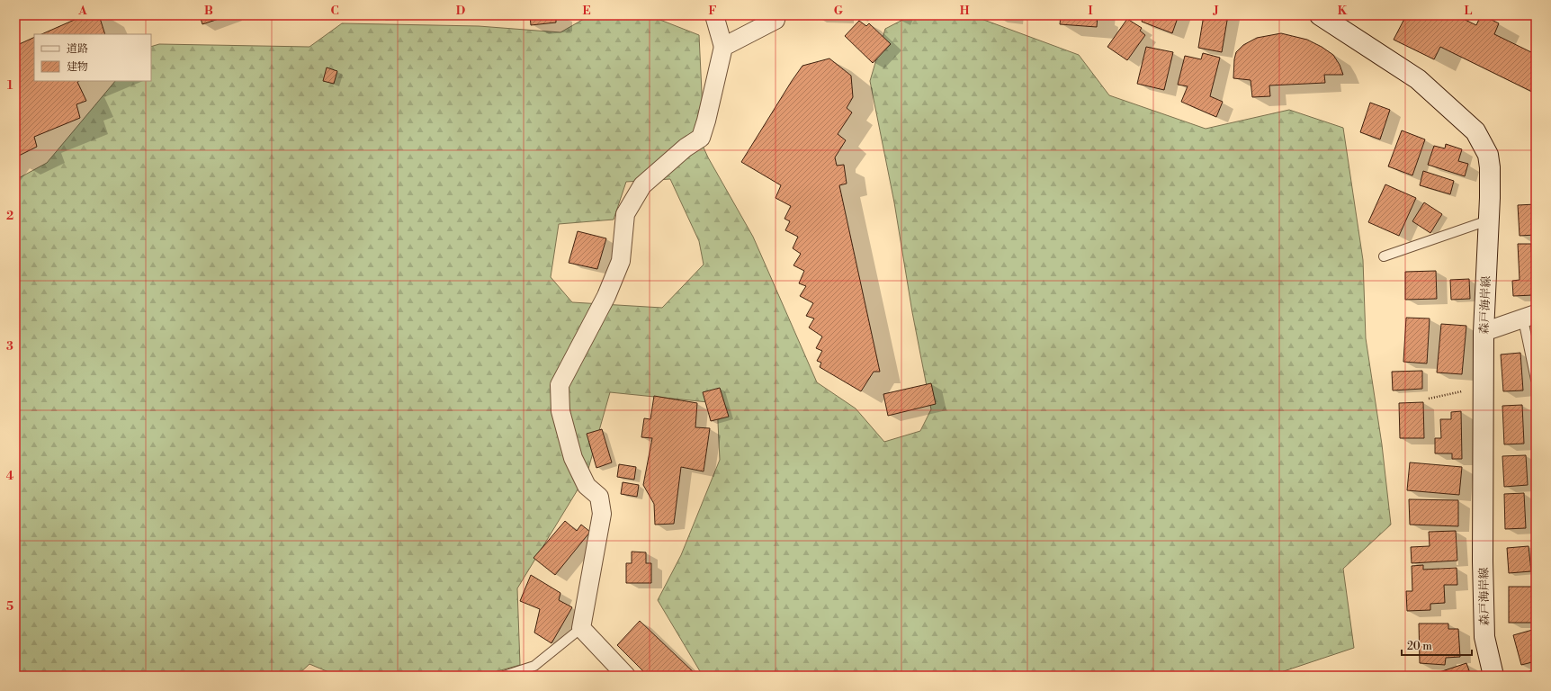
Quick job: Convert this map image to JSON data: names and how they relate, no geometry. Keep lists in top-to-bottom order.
{
  "streets": {
    "main road": ["森戸海岸線"]
  },
  "legend": ["道路", "建物"],
  "scale_bar": "20 m",
  "grid": {
    "columns": [
      "A",
      "B",
      "C",
      "D",
      "E",
      "F",
      "G",
      "H",
      "I",
      "J",
      "K",
      "L"
    ],
    "rows": [
      "1",
      "2",
      "3",
      "4",
      "5"
    ]
  }
}
